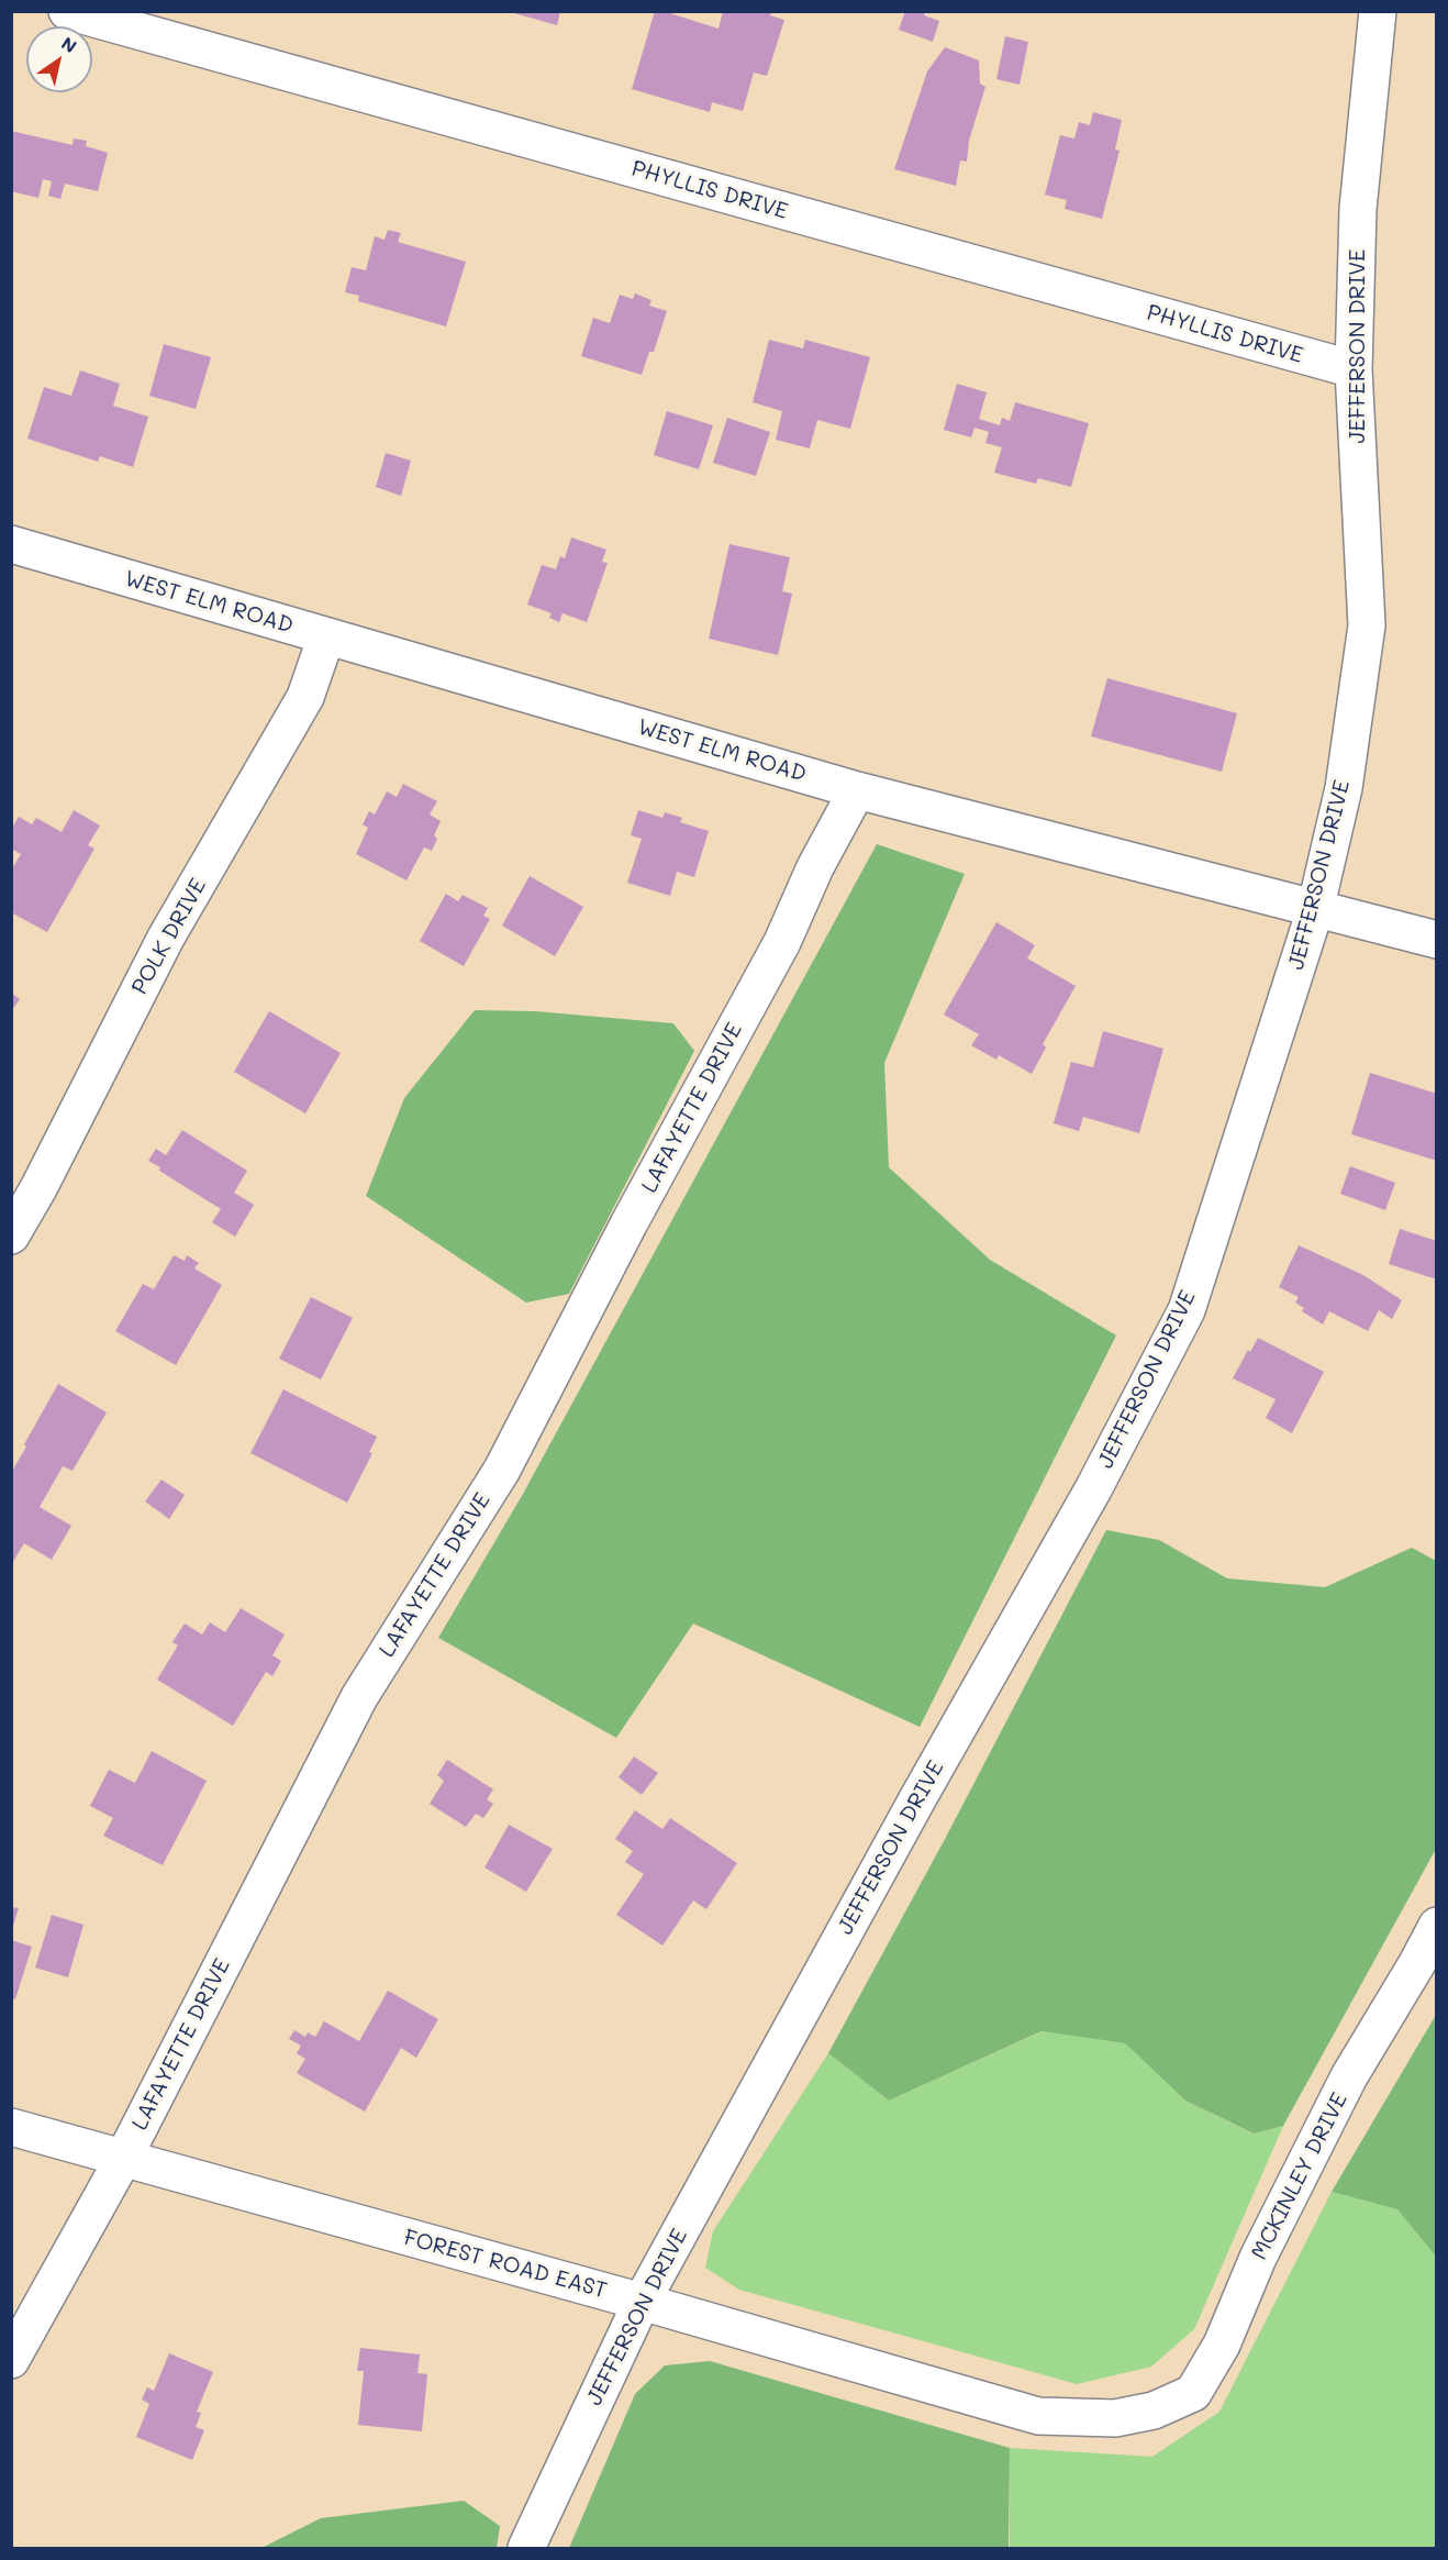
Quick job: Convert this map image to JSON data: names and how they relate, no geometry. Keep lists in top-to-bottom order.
{
  "streets": {
    "street": [
      "PHYLLIS DRIVE",
      "JEFFERSON DRIVE",
      "WEST ELM ROAD",
      "POLK DRIVE",
      "LAFAYETTE DRIVE",
      "MCKINLEY DRIVE",
      "FOREST ROAD EAST"
    ]
  },
  "crossings": [
    ["PHYLLIS DRIVE", "JEFFERSON DRIVE"],
    ["JEFFERSON DRIVE", "WEST ELM ROAD"],
    ["JEFFERSON DRIVE", "FOREST ROAD EAST"],
    ["WEST ELM ROAD", "POLK DRIVE"],
    ["WEST ELM ROAD", "LAFAYETTE DRIVE"],
    ["LAFAYETTE DRIVE", "FOREST ROAD EAST"],
    ["MCKINLEY DRIVE", "FOREST ROAD EAST"]
  ],
  "north": "top right"
}
